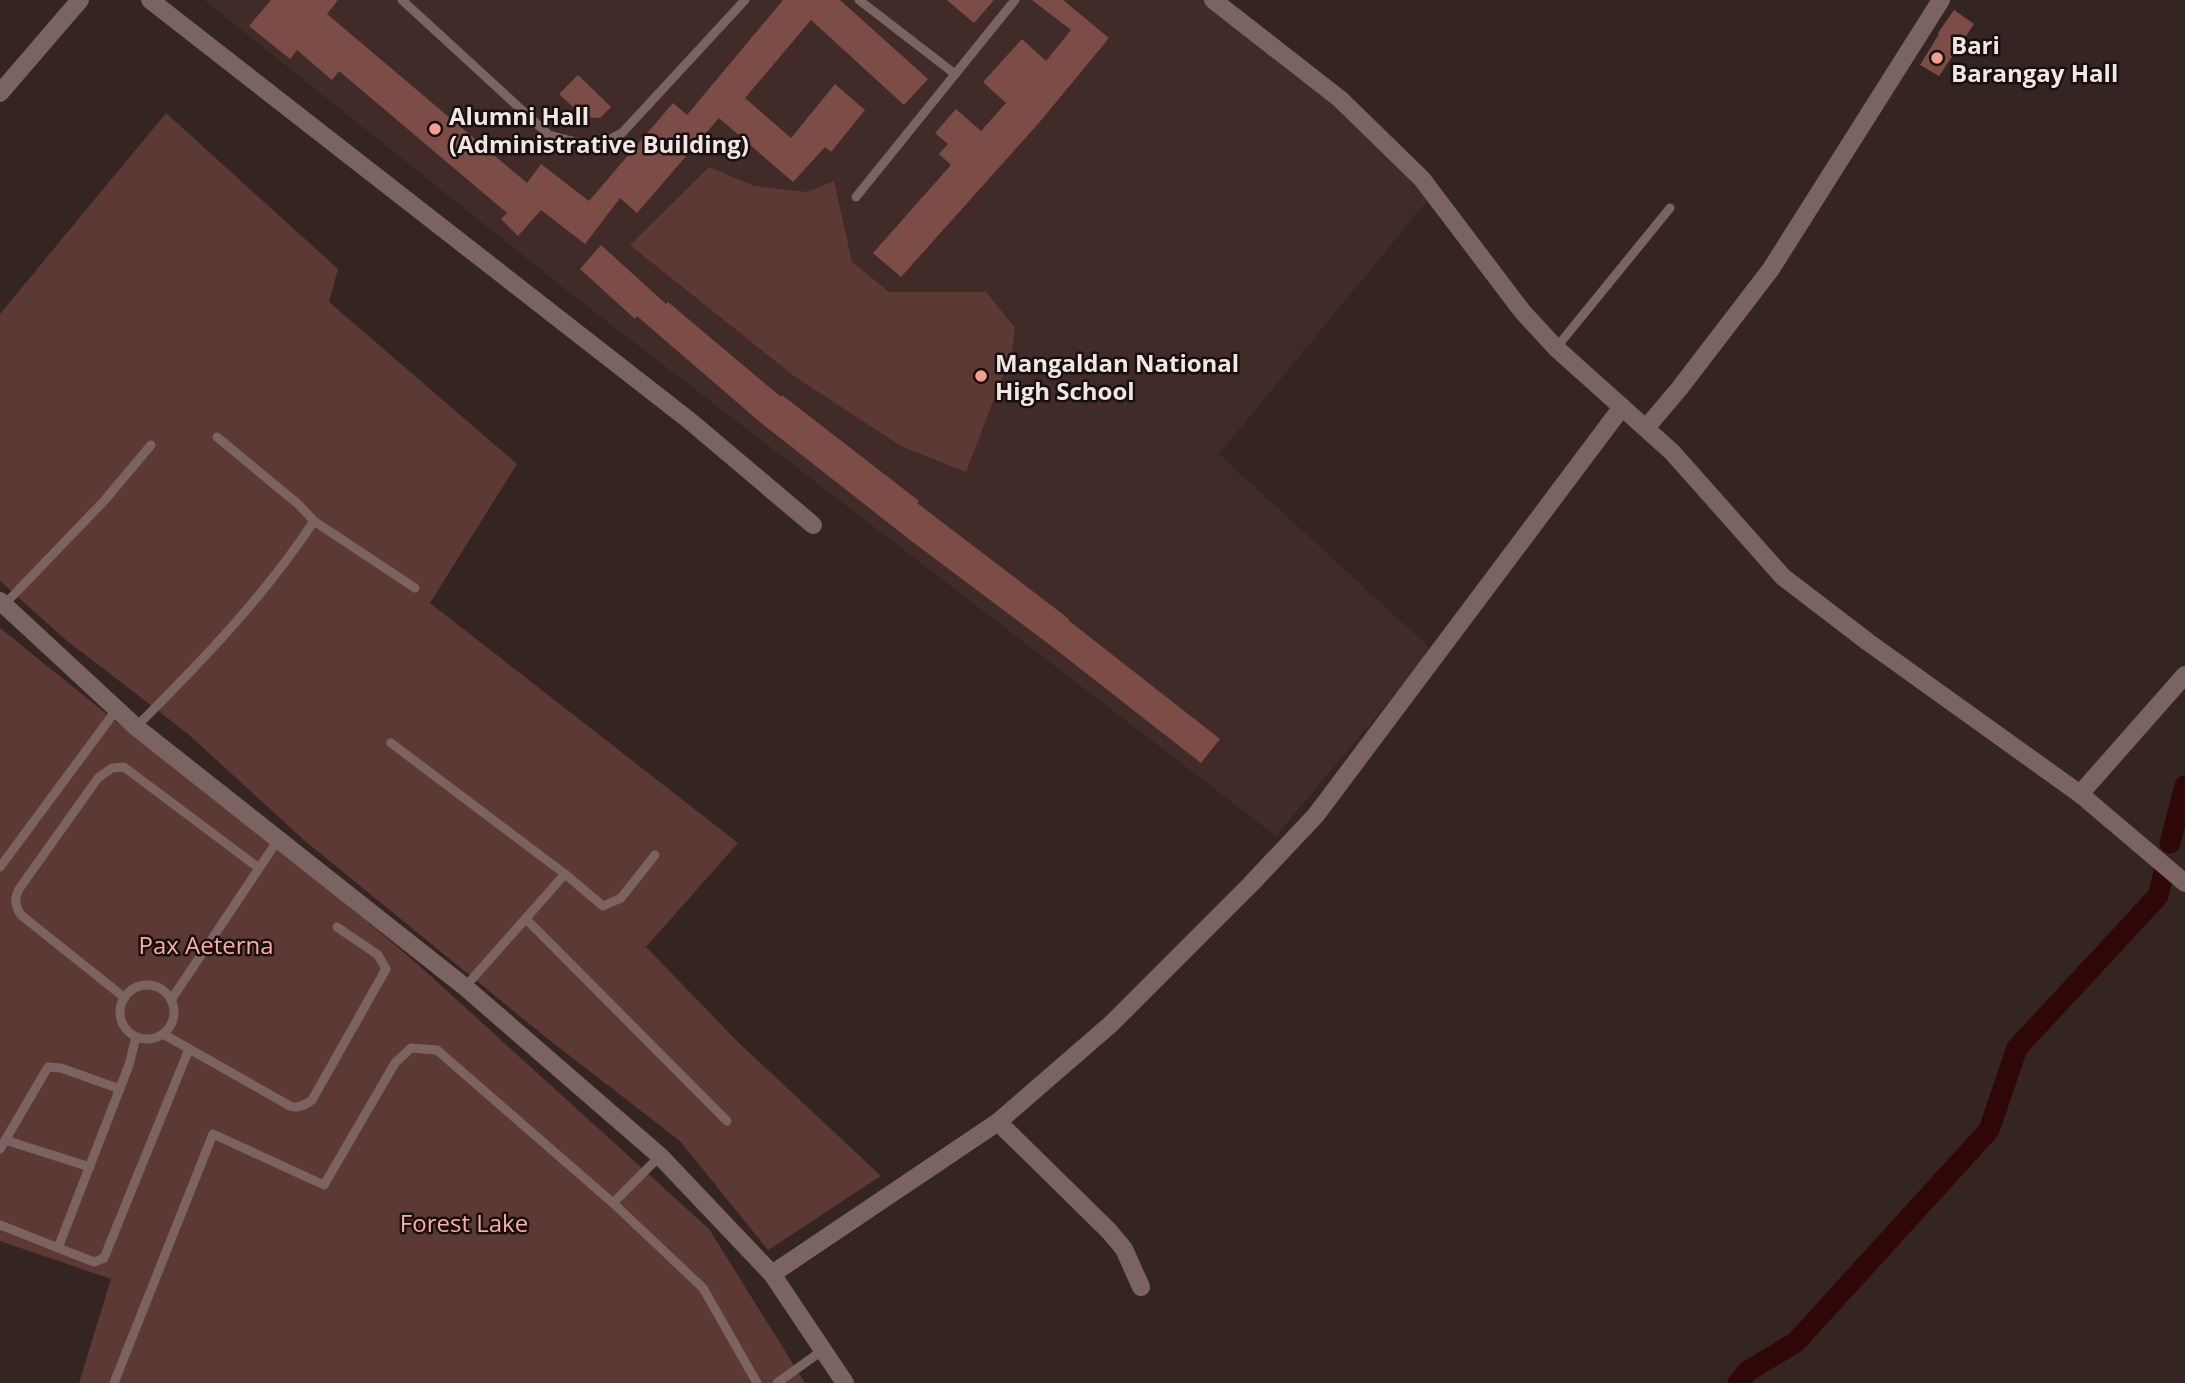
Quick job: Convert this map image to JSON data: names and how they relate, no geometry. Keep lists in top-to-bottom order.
{
  "parks": ["Pax Aeterna", "Forest Lake"],
  "places": ["Bari Barangay Hall", "Alumni Hall (Administrative Building)", "Mangaldan National High School"]
}
